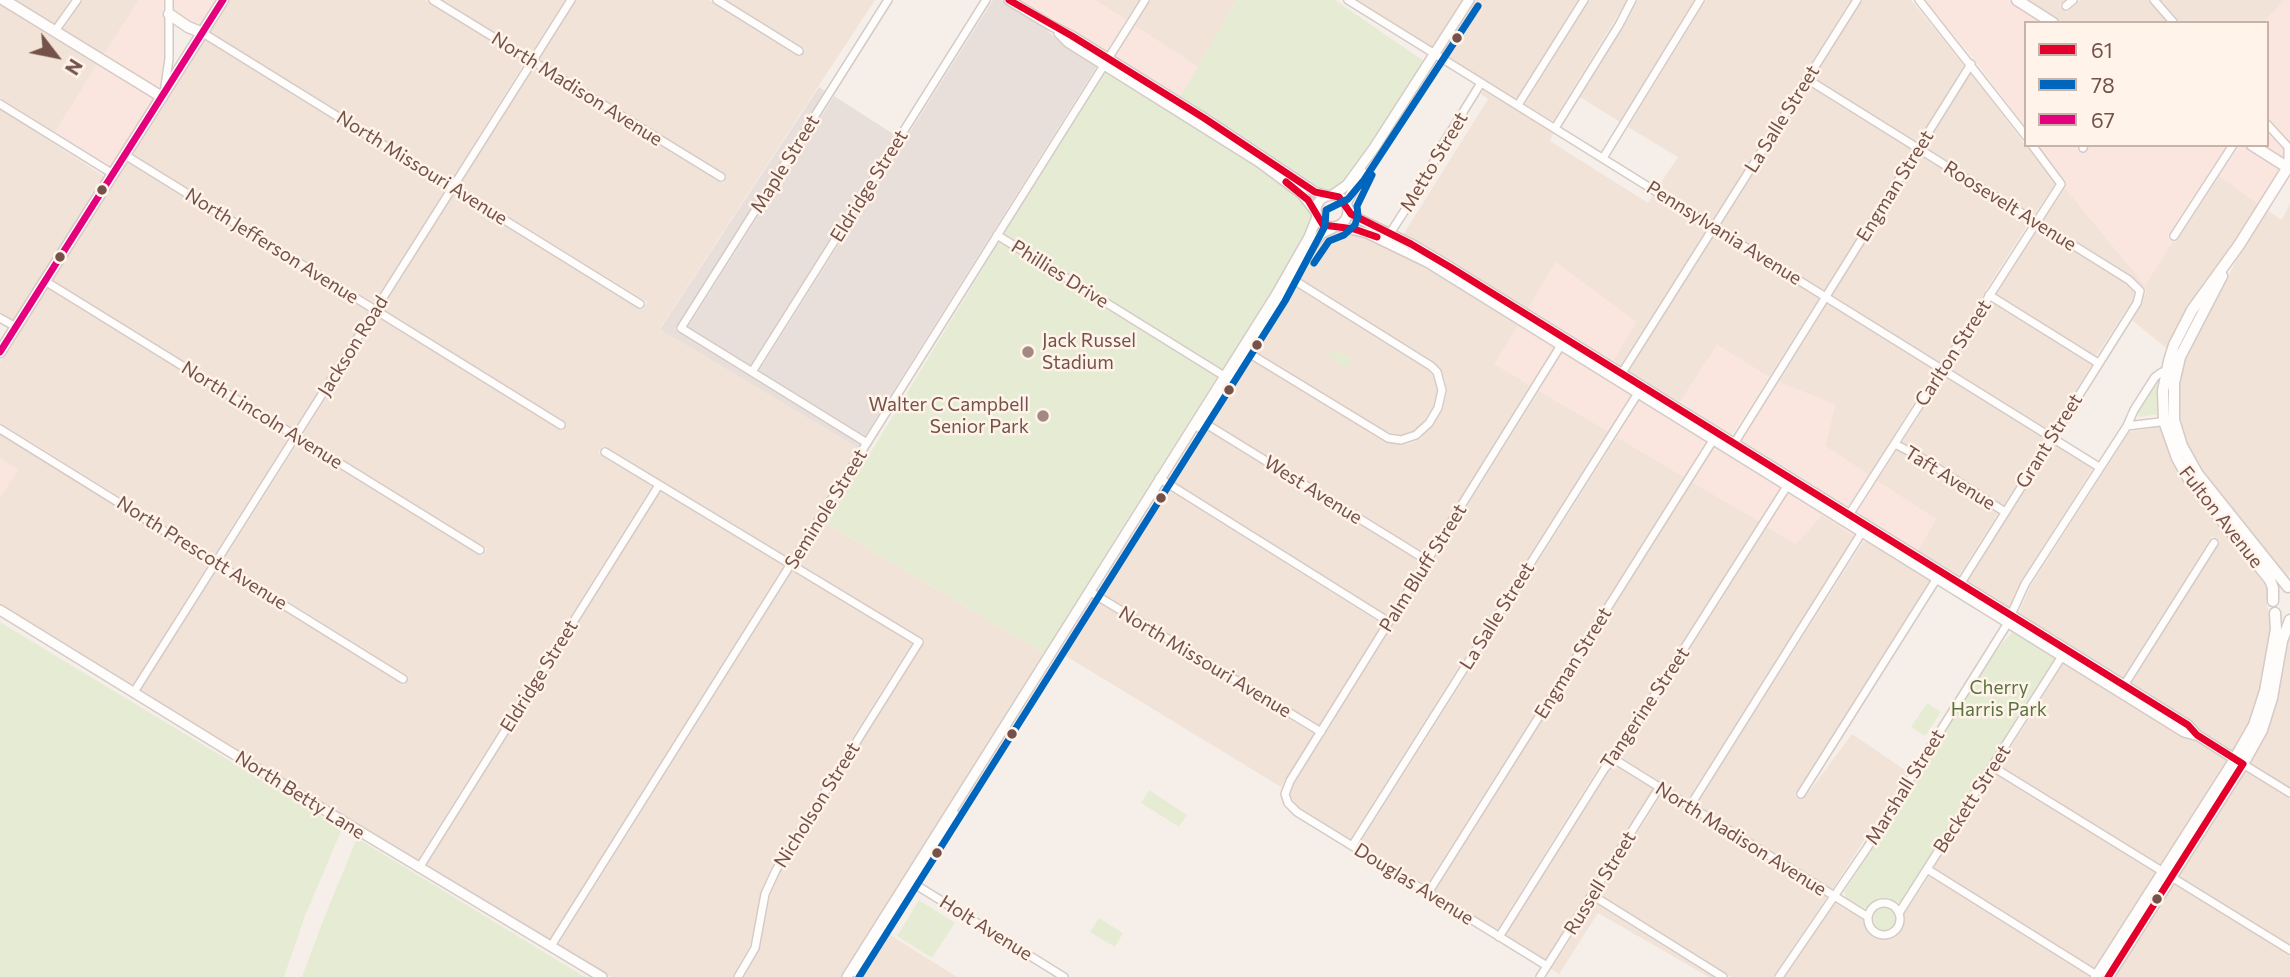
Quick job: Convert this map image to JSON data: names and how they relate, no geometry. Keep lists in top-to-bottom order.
{
  "streets": {
    "main road": ["Fulton Avenue", "Marshall Street"],
    "street": [
      "North Madison Avenue",
      "La Salle Street",
      "Metto Street",
      "Maple Street",
      "North Missouri Avenue",
      "Eldridge Street",
      "Engman Street",
      "Roosevelt Avenue",
      "Pennsylvania Avenue",
      "North Jefferson Avenue",
      "Phillies Drive",
      "Jackson Road",
      "Carlton Street",
      "North Lincoln Avenue",
      "Grant Street",
      "Taft Avenue",
      "West Avenue",
      "Seminole Street",
      "North Prescott Avenue",
      "Palm Bluff Street",
      "Tangerine Street",
      "North Betty Lane",
      "Beckett Street",
      "Nicholson Street",
      "Russell Street",
      "Douglas Avenue",
      "Holt Avenue"
    ]
  },
  "crossings": [
    ["North Madison Avenue", "Jackson Road"],
    ["North Madison Avenue", "Tangerine Street"],
    ["North Madison Avenue", "Marshall Street"],
    ["North Madison Avenue", "Beckett Street"],
    ["North Madison Avenue", "Russell Street"],
    ["La Salle Street", "Roosevelt Avenue"],
    ["La Salle Street", "Pennsylvania Avenue"],
    ["La Salle Street", "Douglas Avenue"],
    ["Metto Street", "Pennsylvania Avenue"],
    ["Maple Street", "Eldridge Street"],
    ["North Missouri Avenue", "Jackson Road"],
    ["North Missouri Avenue", "Palm Bluff Street"],
    ["Eldridge Street", "North Betty Lane"],
    ["Engman Street", "Roosevelt Avenue"],
    ["Engman Street", "Pennsylvania Avenue"],
    ["Engman Street", "Douglas Avenue"],
    ["Roosevelt Avenue", "Carlton Street"],
    ["Roosevelt Avenue", "Grant Street"],
    ["Pennsylvania Avenue", "Carlton Street"],
    ["Pennsylvania Avenue", "Grant Street"],
    ["Pennsylvania Avenue", "Marshall Street"],
    ["North Jefferson Avenue", "Jackson Road"],
    ["Phillies Drive", "Seminole Street"],
    ["Jackson Road", "North Lincoln Avenue"],
    ["Jackson Road", "North Prescott Avenue"],
    ["Jackson Road", "North Betty Lane"],
    ["Carlton Street", "Taft Avenue"],
    ["Grant Street", "Taft Avenue"],
    ["West Avenue", "Palm Bluff Street"],
    ["Seminole Street", "North Betty Lane"],
    ["Seminole Street", "Nicholson Street"],
    ["Fulton Avenue", "Marshall Street"],
    ["Palm Bluff Street", "Douglas Avenue"],
    ["Tangerine Street", "Douglas Avenue"],
    ["Russell Street", "Douglas Avenue"]
  ],
  "parks": ["Cherry Harris Park"],
  "places": ["Jack Russel Stadium", "Walter C Campbell Senior Park"],
  "lines": ["transit line 61", "transit line 67", "transit line 78"],
  "legend": ["61", "78", "67"],
  "north": "bottom right"
}
